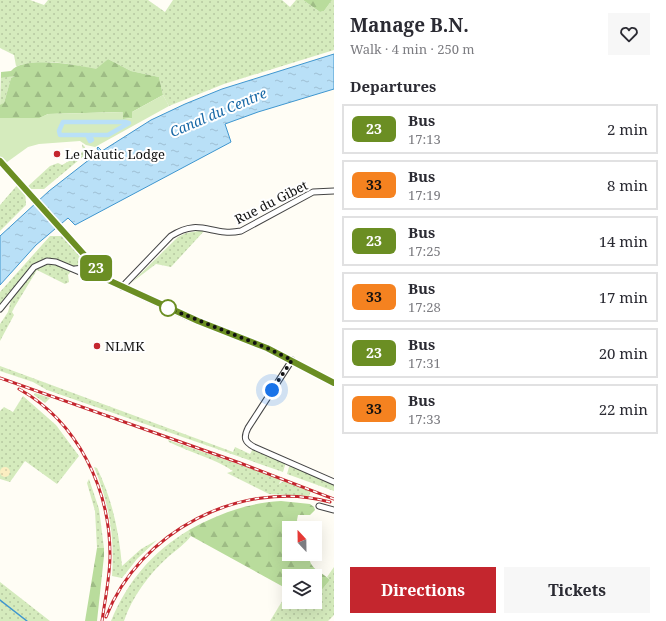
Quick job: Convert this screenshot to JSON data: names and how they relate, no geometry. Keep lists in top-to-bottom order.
{
  "streets": {
    "street": ["Rue du Gibet"]
  },
  "water": ["Canal du Centre"],
  "places": ["Le Nautic Lodge", "NLMK"],
  "lines": ["bus line 23"],
  "north": "top",
  "page": {
    "on_map": "23",
    "heading": [
      ["Manage B.N.", "Walk · 4 min · 250 m"],
      "Departures"
    ],
    "list": [
      {
        "mark": "23",
        "name": "Bus",
        "note": "17:13",
        "value": "2 min"
      },
      {
        "mark": "33",
        "name": "Bus",
        "note": "17:19",
        "value": "8 min"
      },
      {
        "mark": "23",
        "name": "Bus",
        "note": "17:25",
        "value": "14 min"
      },
      {
        "mark": "33",
        "name": "Bus",
        "note": "17:28",
        "value": "17 min"
      },
      {
        "mark": "23",
        "name": "Bus",
        "note": "17:31",
        "value": "20 min"
      },
      {
        "mark": "33",
        "name": "Bus",
        "note": "17:33",
        "value": "22 min"
      }
    ],
    "buttons": ["Directions", "Tickets"]
  }
}
